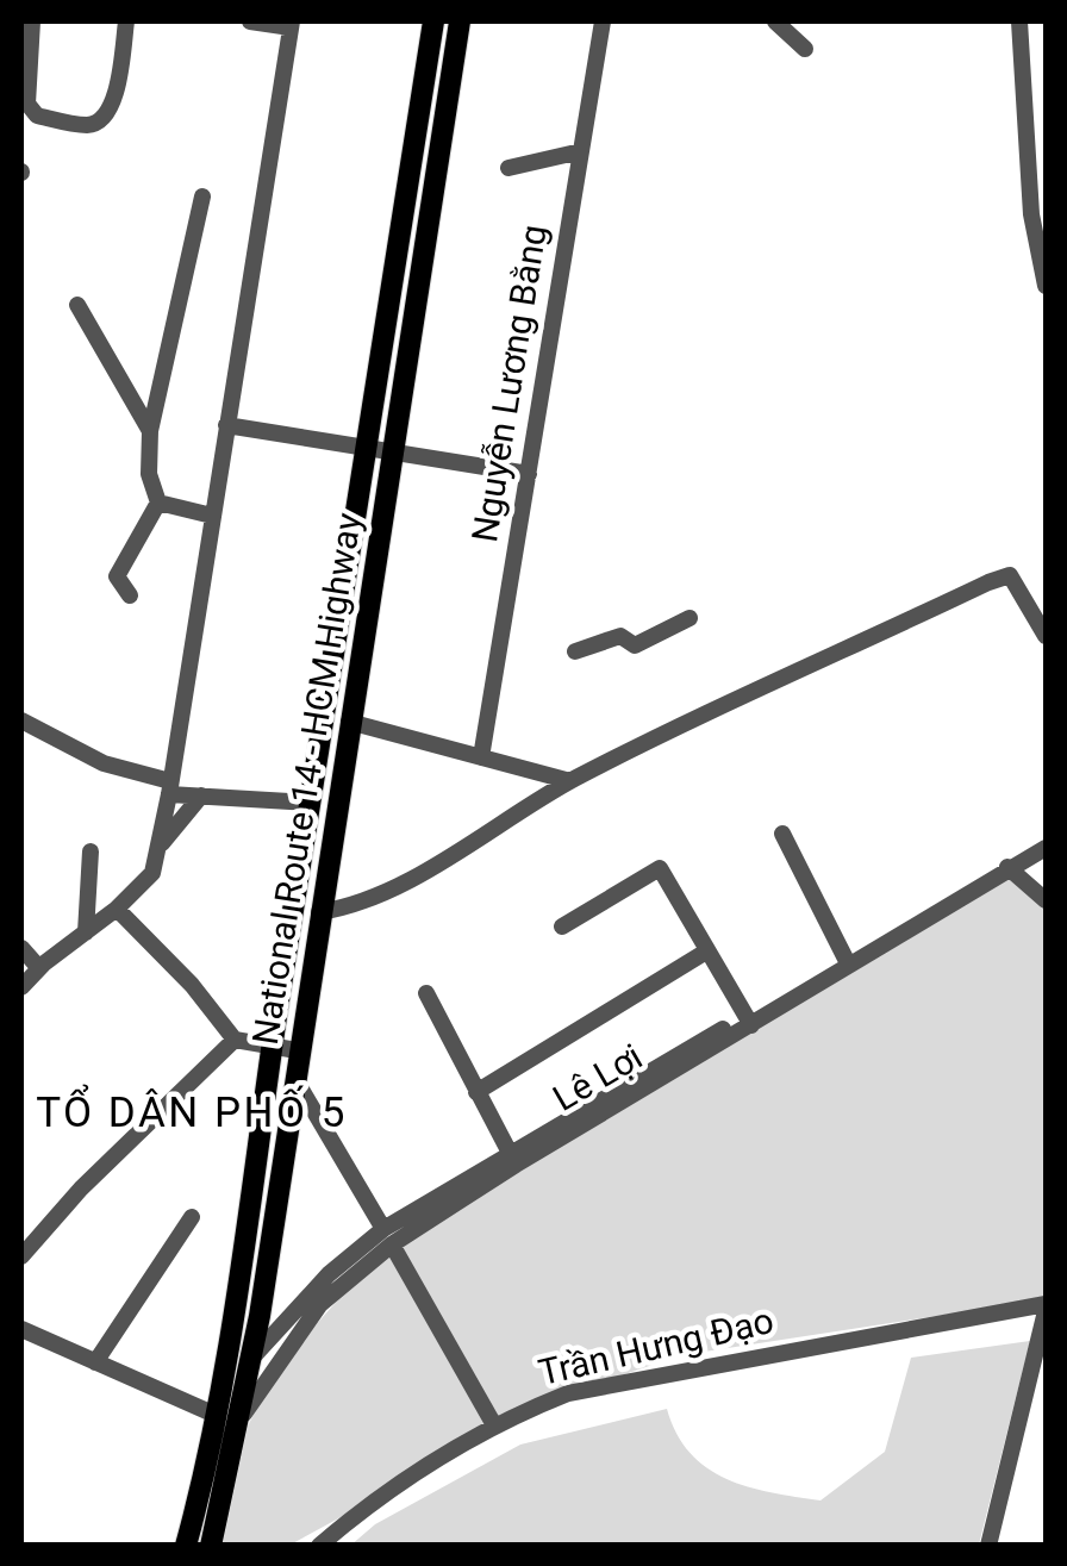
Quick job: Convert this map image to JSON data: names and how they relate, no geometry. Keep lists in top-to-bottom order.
{
  "streets": {
    "main road": ["National Route 14 - HCM Highway"],
    "street": ["Nguyễn Lương Bằng", "Lê Lợi", "Trần Hưng Đạo"]
  },
  "crossings": [
    ["National Route 14 - HCM Highway", "Lê Lợi"]
  ],
  "districts": ["TỔ DÂN PHỐ 5"]
}
